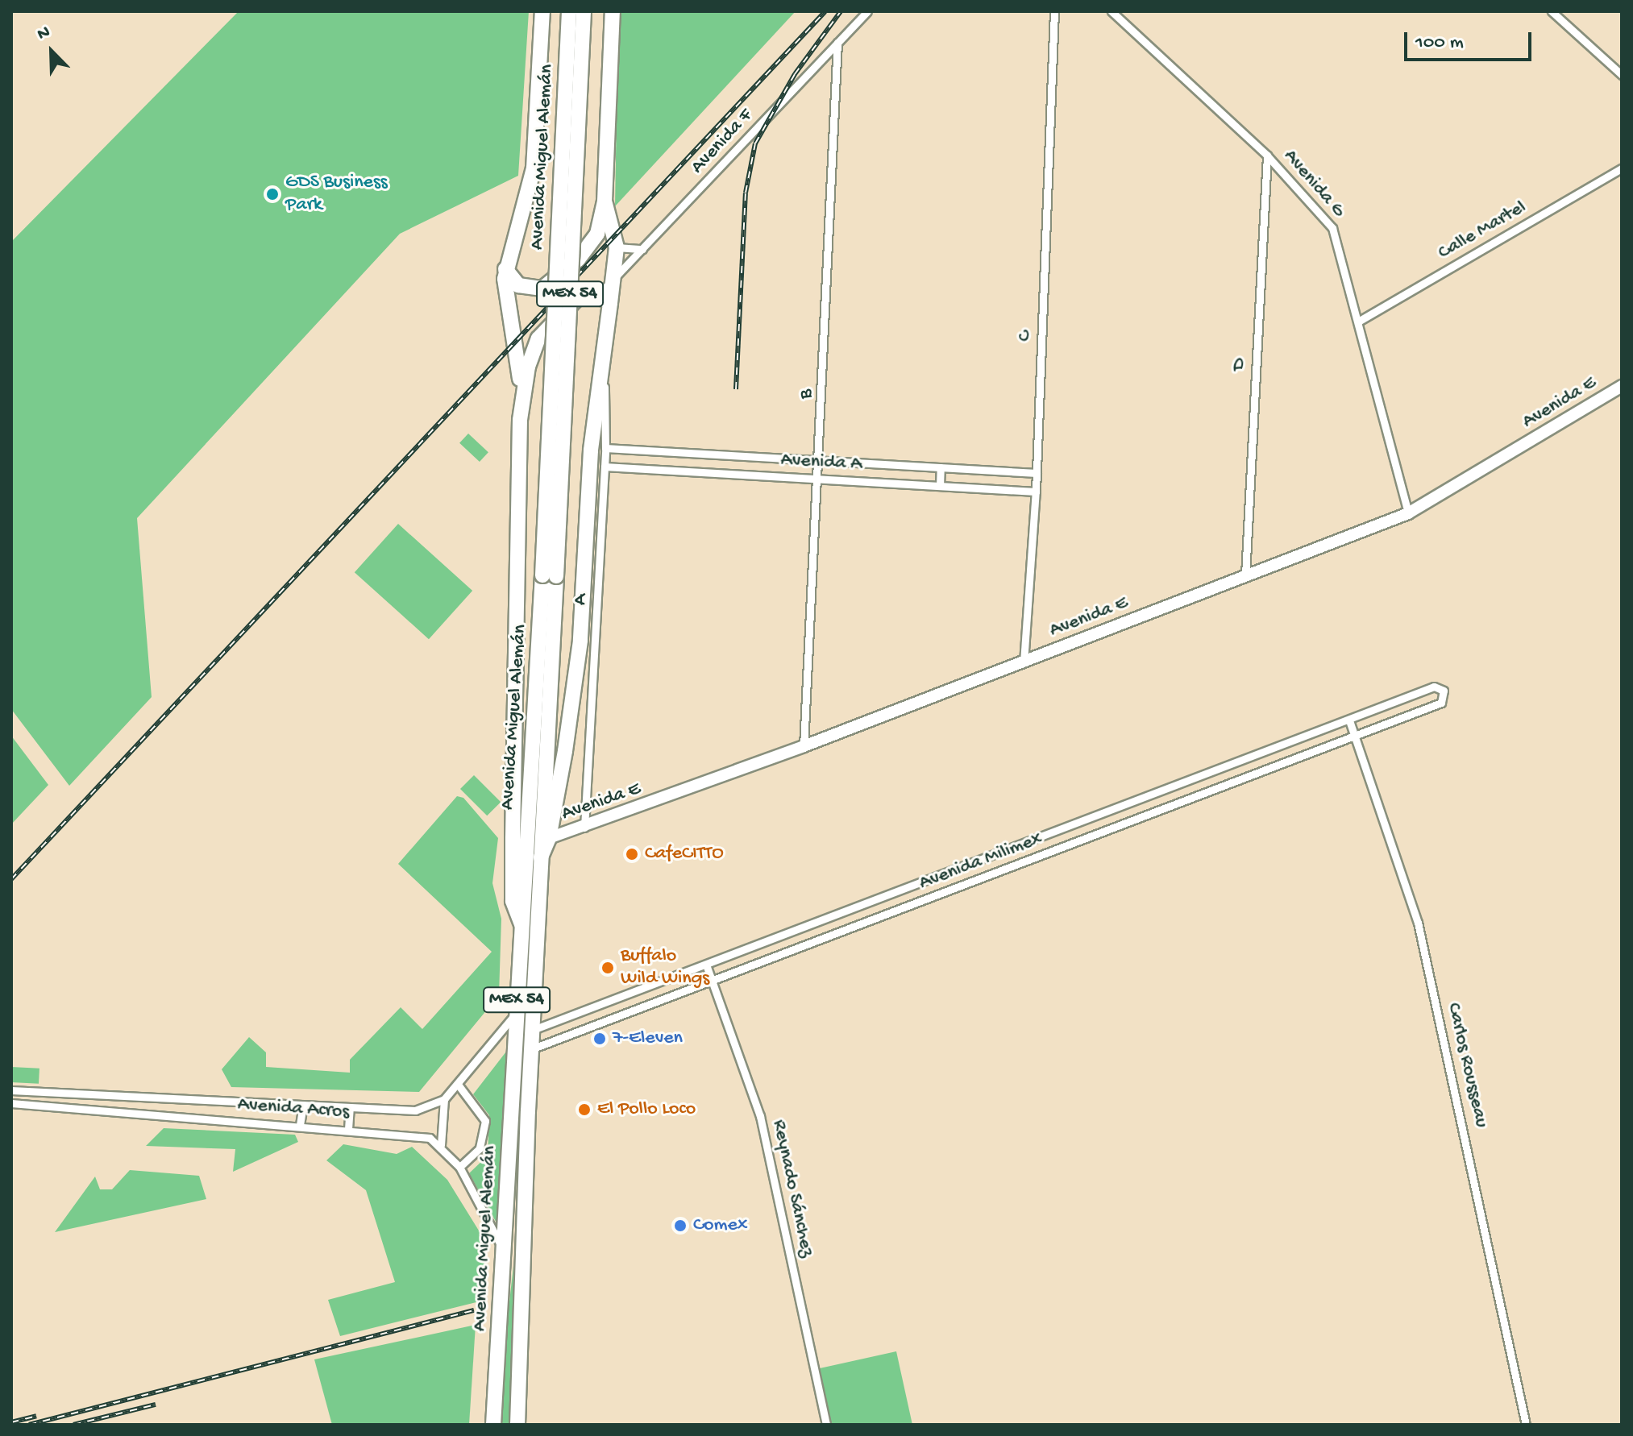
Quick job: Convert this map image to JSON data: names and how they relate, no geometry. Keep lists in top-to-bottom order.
{
  "streets": {
    "highway": ["Avenida Miguel Alemán", "MEX 54"],
    "main road": ["Avenida E"],
    "street": [
      "Avenida F",
      "Avenida G",
      "Calle Martel",
      "C",
      "D",
      "B",
      "Avenida A",
      "A",
      "Avenida Milimex",
      "Carlos Rousseau",
      "Avenida Acros",
      "Reynado Sánchez"
    ]
  },
  "crossings": [
    ["Avenida F", "B"],
    ["Avenida Miguel Alemán", "Avenida Milimex"],
    ["Avenida Miguel Alemán", "Avenida Acros"],
    ["Avenida G", "Calle Martel"],
    ["Avenida G", "D"],
    ["Avenida G", "Avenida E"],
    ["C", "Avenida E"],
    ["C", "Avenida A"],
    ["D", "Avenida E"],
    ["B", "Avenida E"],
    ["B", "Avenida A"],
    ["Avenida E", "A"],
    ["Avenida A", "A"],
    ["Avenida Milimex", "Carlos Rousseau"],
    ["Avenida Milimex", "Reynado Sánchez"]
  ],
  "places": [
    "GDS Business Park",
    "CafeCITTO",
    "Buffalo Wild Wings",
    "7-Eleven",
    "El Pollo Loco",
    "Comex"
  ],
  "scale_bar": "100 m",
  "north": "top left"
}
